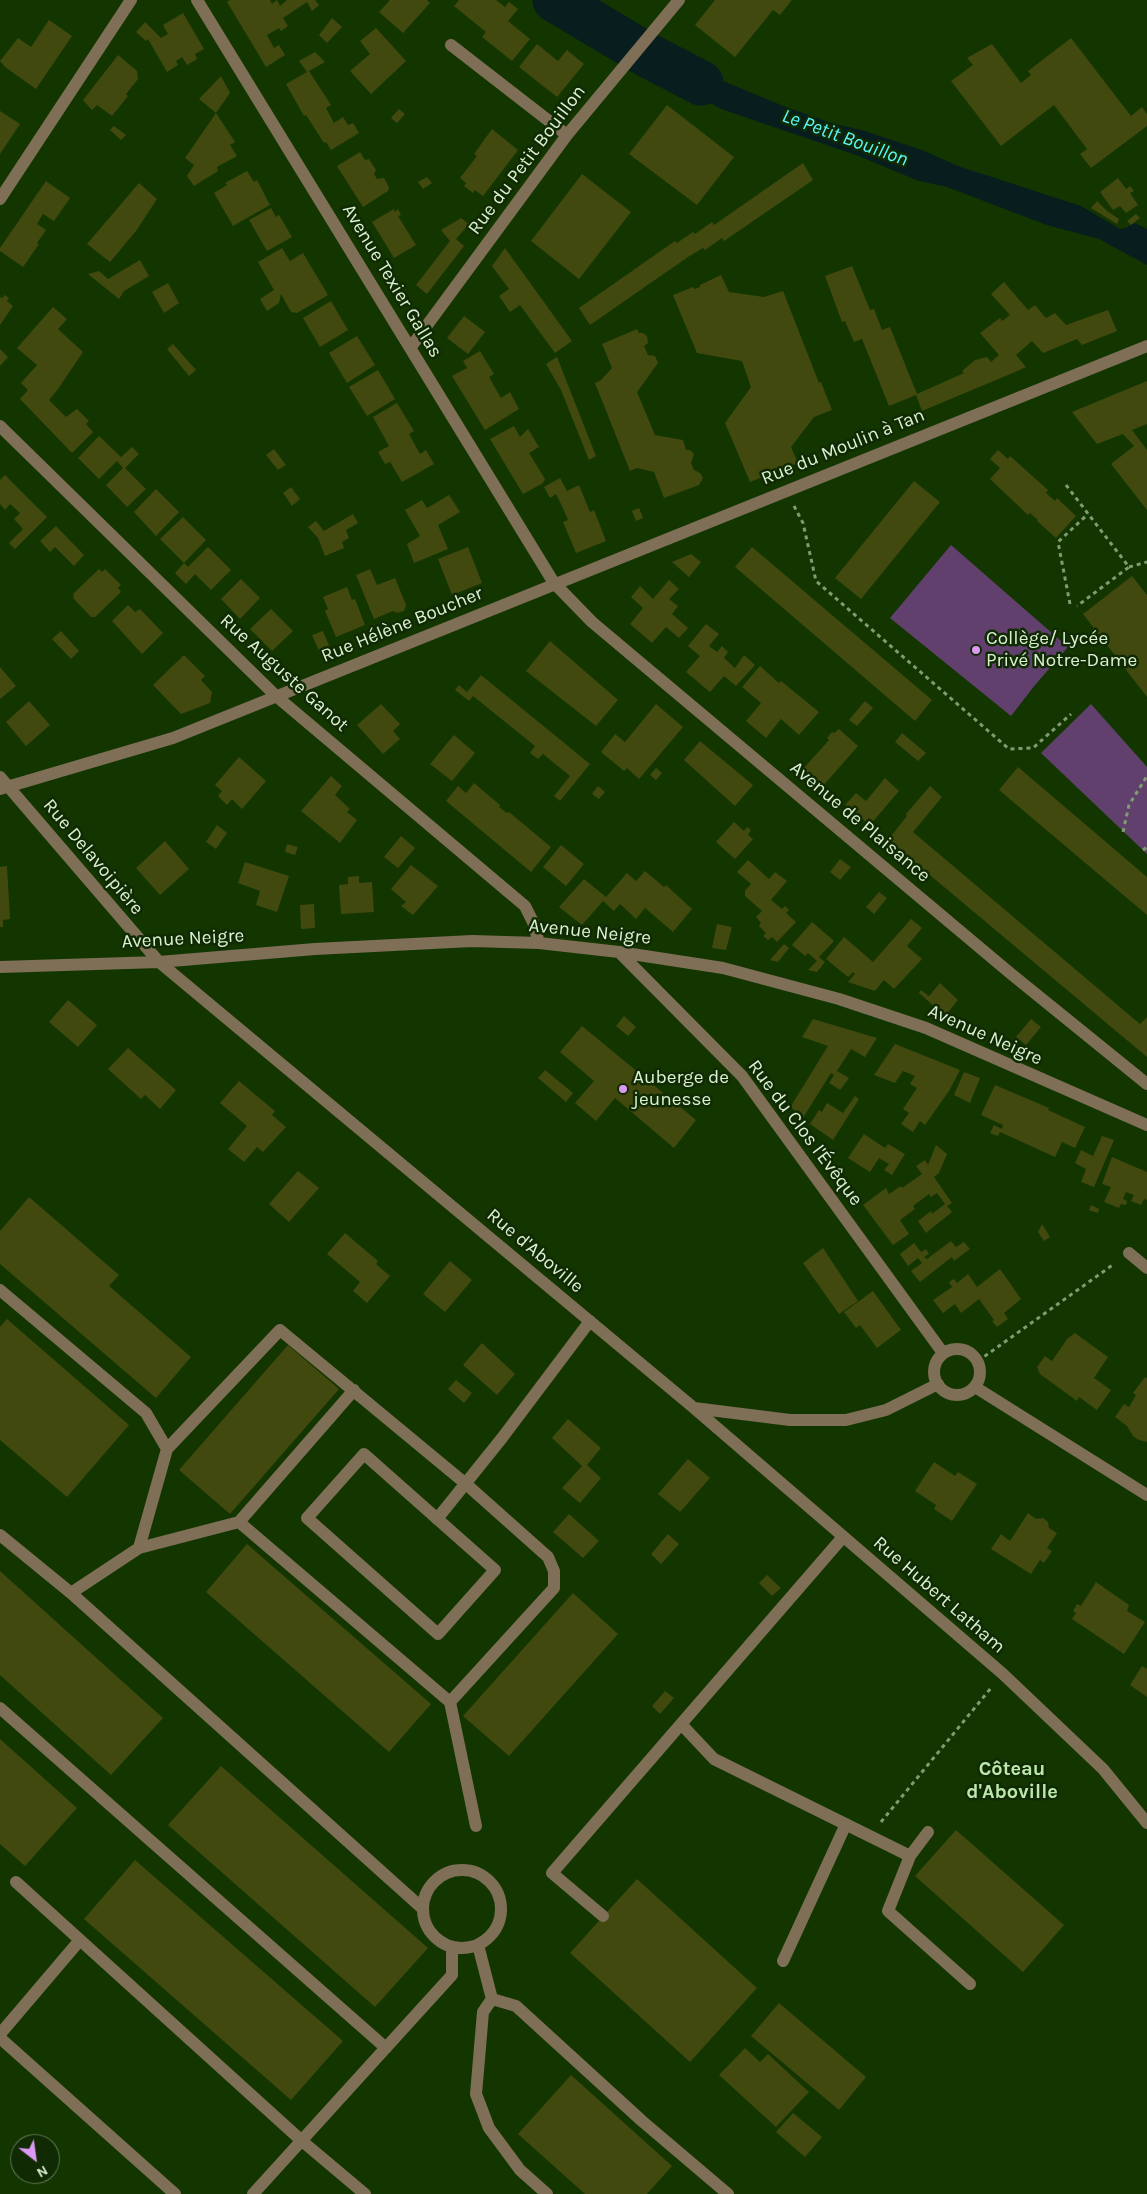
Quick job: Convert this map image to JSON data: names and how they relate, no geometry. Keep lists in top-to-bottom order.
{
  "streets": {
    "street": [
      "Rue du Petit Bouillon",
      "Avenue Texier Gallas",
      "Rue du Moulin à Tan",
      "Rue Hélène Boucher",
      "Rue Auguste Ganot",
      "Avenue de Plaisance",
      "Rue Delavoipière",
      "Avenue Neigre",
      "Rue du Clos l'Évêque",
      "Rue d'Aboville",
      "Rue Hubert Latham"
    ]
  },
  "crossings": [
    ["Rue du Petit Bouillon", "Avenue Texier Gallas"],
    ["Avenue Texier Gallas", "Rue du Moulin à Tan"],
    ["Avenue Texier Gallas", "Rue Hélène Boucher"],
    ["Avenue Texier Gallas", "Avenue de Plaisance"],
    ["Rue du Moulin à Tan", "Rue Hélène Boucher"],
    ["Rue du Moulin à Tan", "Avenue de Plaisance"],
    ["Rue Hélène Boucher", "Rue Auguste Ganot"],
    ["Rue Hélène Boucher", "Avenue de Plaisance"],
    ["Rue Hélène Boucher", "Rue Delavoipière"],
    ["Rue Auguste Ganot", "Avenue Neigre"],
    ["Rue Delavoipière", "Avenue Neigre"],
    ["Rue Delavoipière", "Rue d'Aboville"],
    ["Avenue Neigre", "Rue du Clos l'Évêque"],
    ["Avenue Neigre", "Rue d'Aboville"],
    ["Rue d'Aboville", "Rue Hubert Latham"]
  ],
  "districts": ["Côteau d'Aboville"],
  "water": ["Le Petit Bouillon"],
  "places": ["Collège/ Lycée Privé Notre-Dame", "Auberge de jeunesse"],
  "north": "bottom right"
}
